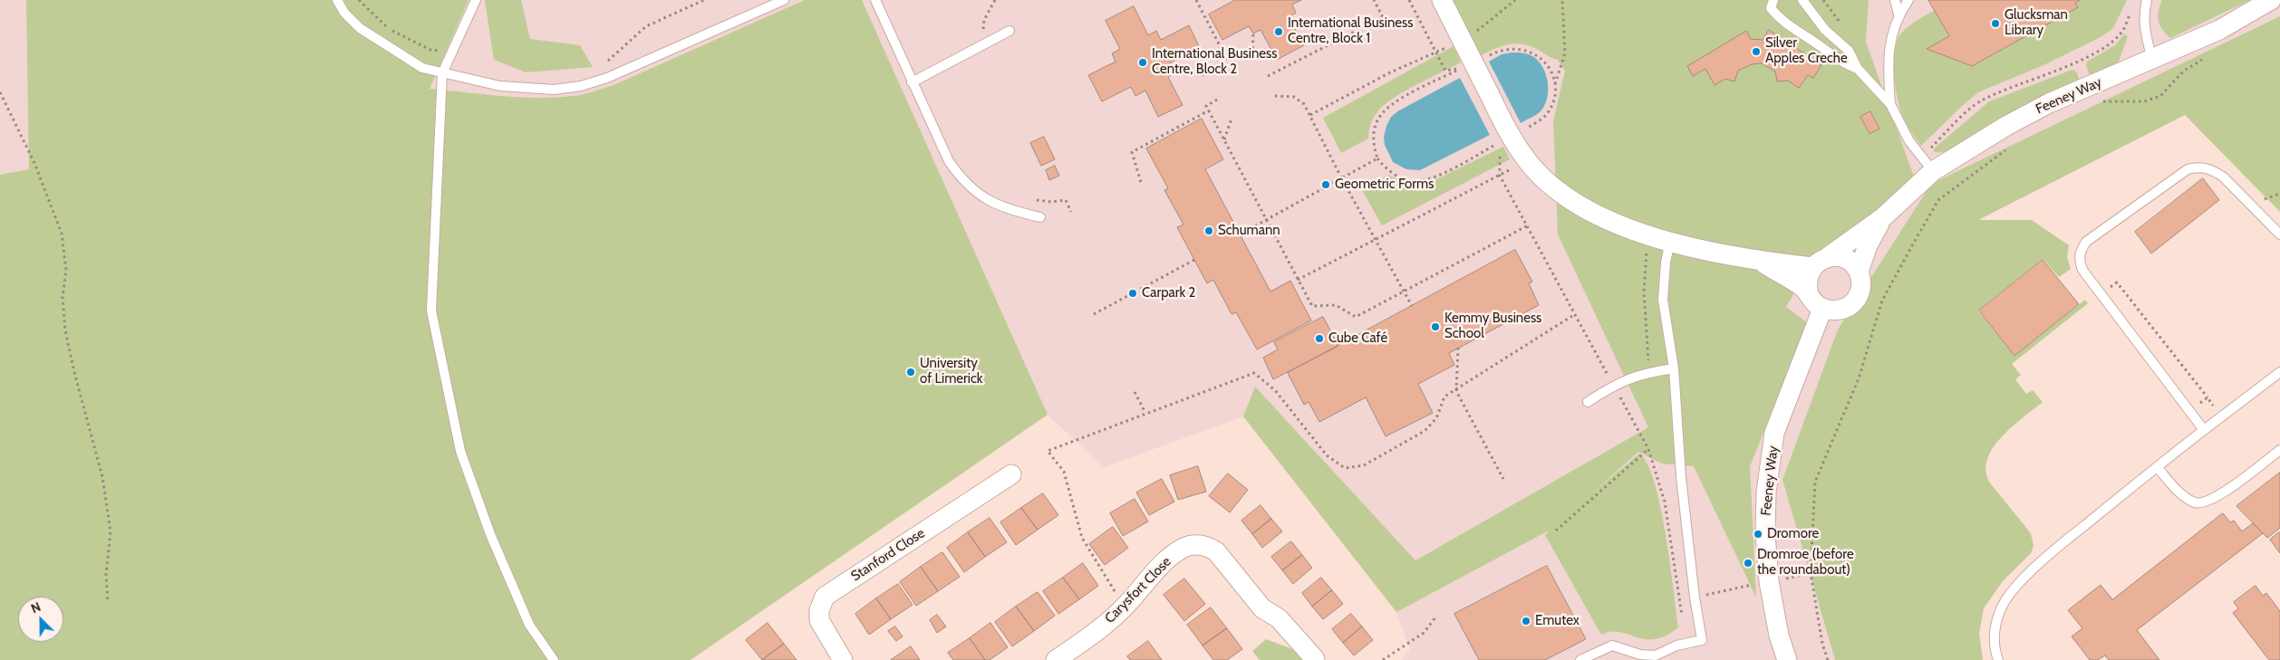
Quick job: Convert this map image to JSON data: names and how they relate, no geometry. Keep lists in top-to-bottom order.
{
  "streets": {
    "street": ["Feeney Way", "Stanford Close", "Carysfort Close"]
  },
  "places": [
    "Glucksman Library",
    "International Business Centre, Block 1",
    "Silver Apples Creche",
    "International Business Centre, Block 2",
    "Geometric Forms",
    "Schumann",
    "Carpark 2",
    "Kemmy Business School",
    "Cube Café",
    "University of Limerick",
    "Dromore",
    "Dromroe (before the roundabout)",
    "Emutex"
  ],
  "north": "top left"
}
